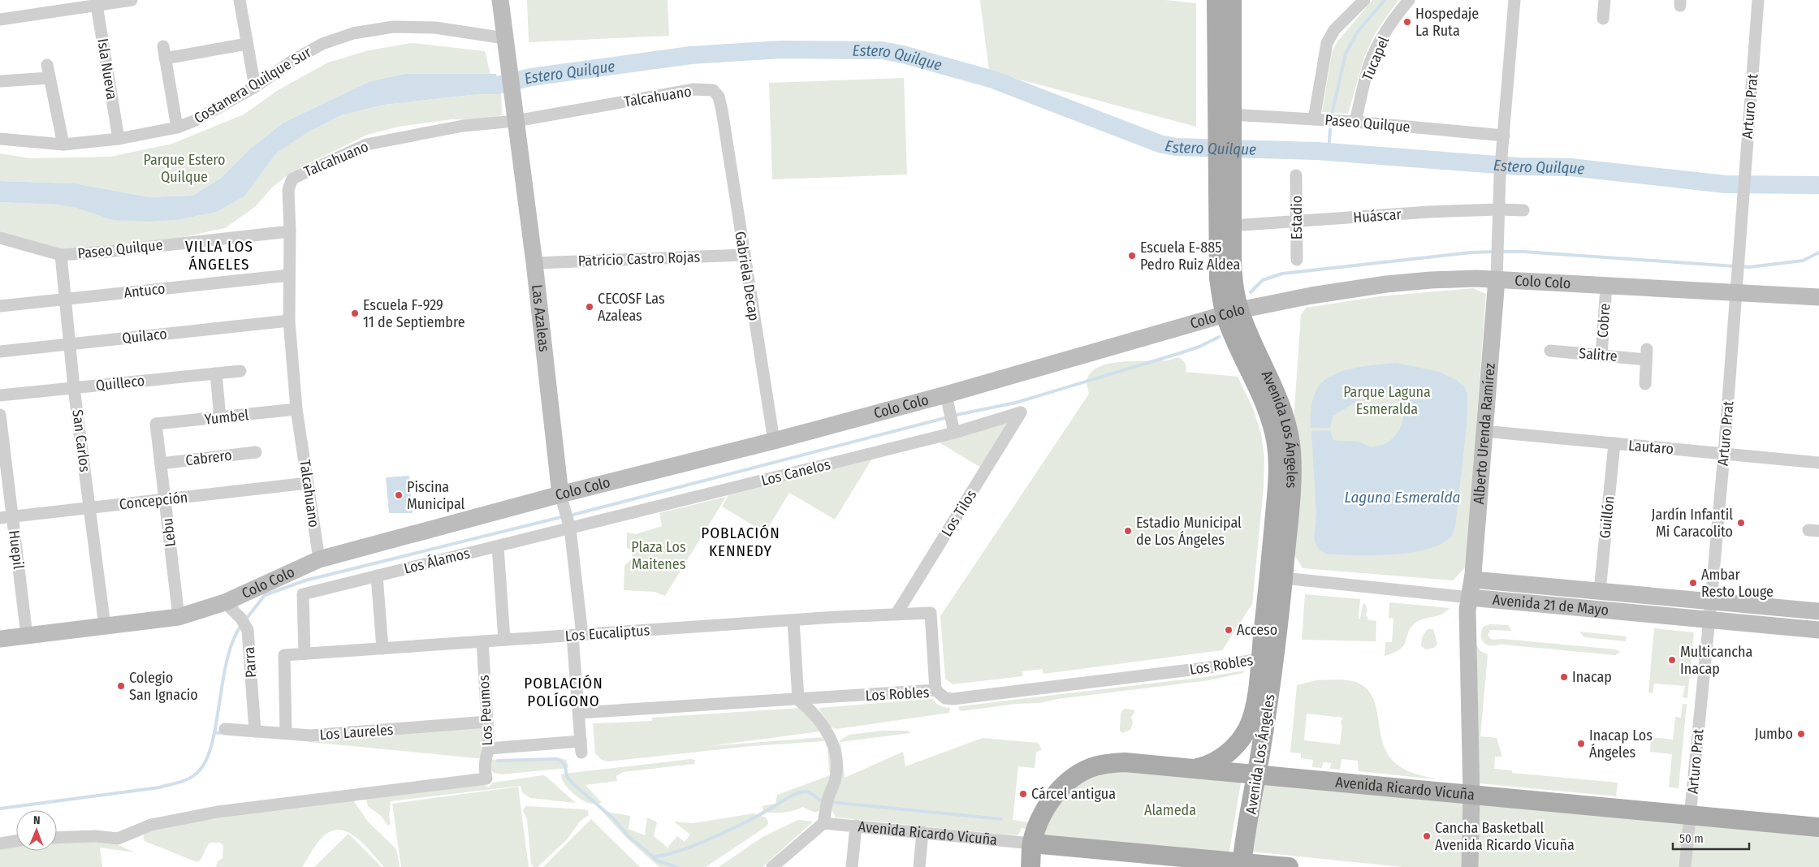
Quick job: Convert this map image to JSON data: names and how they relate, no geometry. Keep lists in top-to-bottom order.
{
  "streets": {
    "main road": [
      "Colo Colo",
      "Las Azaleas",
      "Avenida Los Ángeles",
      "Alberto Urenda Ramírez",
      "Avenida 21 de Mayo",
      "Avenida Ricardo Vicuña"
    ],
    "street": [
      "Tucapel",
      "Isla Nueva",
      "Costanera Quilque Sur",
      "Talcahuano",
      "Arturo Prat",
      "Paseo Quilque",
      "Huáscar",
      "Estadio",
      "Patricio Castro Rojas",
      "Gabriela Decap",
      "Antuco",
      "Cobre",
      "Quilaco",
      "Salitre",
      "Quilleco",
      "Yumbel",
      "San Carlos",
      "Lautaro",
      "Cabrero",
      "Los Canelos",
      "Concepción",
      "Los Tilos",
      "Guillón",
      "Lebu",
      "Huepil",
      "Los Álamos",
      "Los Eucaliptus",
      "Parra",
      "Los Robles",
      "Los Peumos",
      "Los Laureles"
    ]
  },
  "crossings": [
    ["Tucapel", "Paseo Quilque"],
    ["Isla Nueva", "Costanera Quilque Sur"],
    ["Costanera Quilque Sur", "Las Azaleas"],
    ["Talcahuano", "Paseo Quilque"],
    ["Talcahuano", "Gabriela Decap"],
    ["Talcahuano", "Colo Colo"],
    ["Talcahuano", "Antuco"],
    ["Talcahuano", "Las Azaleas"],
    ["Talcahuano", "Quilaco"],
    ["Talcahuano", "Yumbel"],
    ["Talcahuano", "Concepción"],
    ["Arturo Prat", "Colo Colo"],
    ["Arturo Prat", "Lautaro"],
    ["Arturo Prat", "Avenida 21 de Mayo"],
    ["Arturo Prat", "Avenida Ricardo Vicuña"],
    ["Paseo Quilque", "Avenida Los Ángeles"],
    ["Paseo Quilque", "Alberto Urenda Ramírez"],
    ["Paseo Quilque", "San Carlos"],
    ["Huáscar", "Estadio"],
    ["Huáscar", "Avenida Los Ángeles"],
    ["Huáscar", "Alberto Urenda Ramírez"],
    ["Patricio Castro Rojas", "Gabriela Decap"],
    ["Patricio Castro Rojas", "Las Azaleas"],
    ["Gabriela Decap", "Colo Colo"],
    ["Colo Colo", "Las Azaleas"],
    ["Colo Colo", "Cobre"],
    ["Colo Colo", "Avenida Los Ángeles"],
    ["Colo Colo", "Alberto Urenda Ramírez"],
    ["Colo Colo", "San Carlos"],
    ["Colo Colo", "Lebu"],
    ["Colo Colo", "Huepil"],
    ["Colo Colo", "Parra"],
    ["Antuco", "San Carlos"],
    ["Las Azaleas", "Los Canelos"],
    ["Las Azaleas", "Los Álamos"],
    ["Las Azaleas", "Los Eucaliptus"],
    ["Las Azaleas", "Los Robles"],
    ["Las Azaleas", "Los Peumos"],
    ["Cobre", "Salitre"],
    ["Quilaco", "San Carlos"],
    ["Quilleco", "San Carlos"],
    ["Yumbel", "Lebu"],
    ["Avenida Los Ángeles", "Avenida 21 de Mayo"],
    ["Avenida Los Ángeles", "Los Robles"],
    ["Avenida Los Ángeles", "Avenida Ricardo Vicuña"],
    ["Alberto Urenda Ramírez", "Lautaro"],
    ["Alberto Urenda Ramírez", "Avenida 21 de Mayo"],
    ["Alberto Urenda Ramírez", "Avenida Ricardo Vicuña"],
    ["San Carlos", "Concepción"],
    ["Lautaro", "Guillón"],
    ["Cabrero", "Lebu"],
    ["Los Canelos", "Los Tilos"],
    ["Los Canelos", "Los Álamos"],
    ["Concepción", "Lebu"],
    ["Concepción", "Huepil"],
    ["Los Tilos", "Los Eucaliptus"],
    ["Guillón", "Avenida 21 de Mayo"],
    ["Los Álamos", "Los Eucaliptus"],
    ["Los Eucaliptus", "Los Robles"],
    ["Los Eucaliptus", "Los Peumos"],
    ["Los Eucaliptus", "Los Laureles"],
    ["Parra", "Los Laureles"],
    ["Los Peumos", "Los Laureles"]
  ],
  "districts": ["VILLA LOS ÁNGELES", "POBLACIÓN KENNEDY", "POBLACIÓN POLÍGONO"],
  "water": ["Estero Quilque", "Laguna Esmeralda"],
  "parks": [
    "Parque Estero Quilque",
    "Parque Laguna Esmeralda",
    "Plaza Los Maitenes",
    "Alameda"
  ],
  "places": [
    "Hospedaje La Ruta",
    "Escuela E-885 Pedro Ruiz Aldea",
    "CECOSF Las Azaleas",
    "Escuela F-929 11 de Septiembre",
    "Piscina Municipal",
    "Jardín Infantil Mi Caracolito",
    "Estadio Municipal de Los Ángeles",
    "Ambar Resto Louge",
    "Acceso",
    "Multicancha Inacap",
    "Inacap",
    "Colegio San Ignacio",
    "Jumbo",
    "Inacap Los Ángeles",
    "Cárcel antigua",
    "Cancha Basketball Avenida Ricardo Vicuña"
  ],
  "scale_bar": "50 m",
  "north": "top"
}
